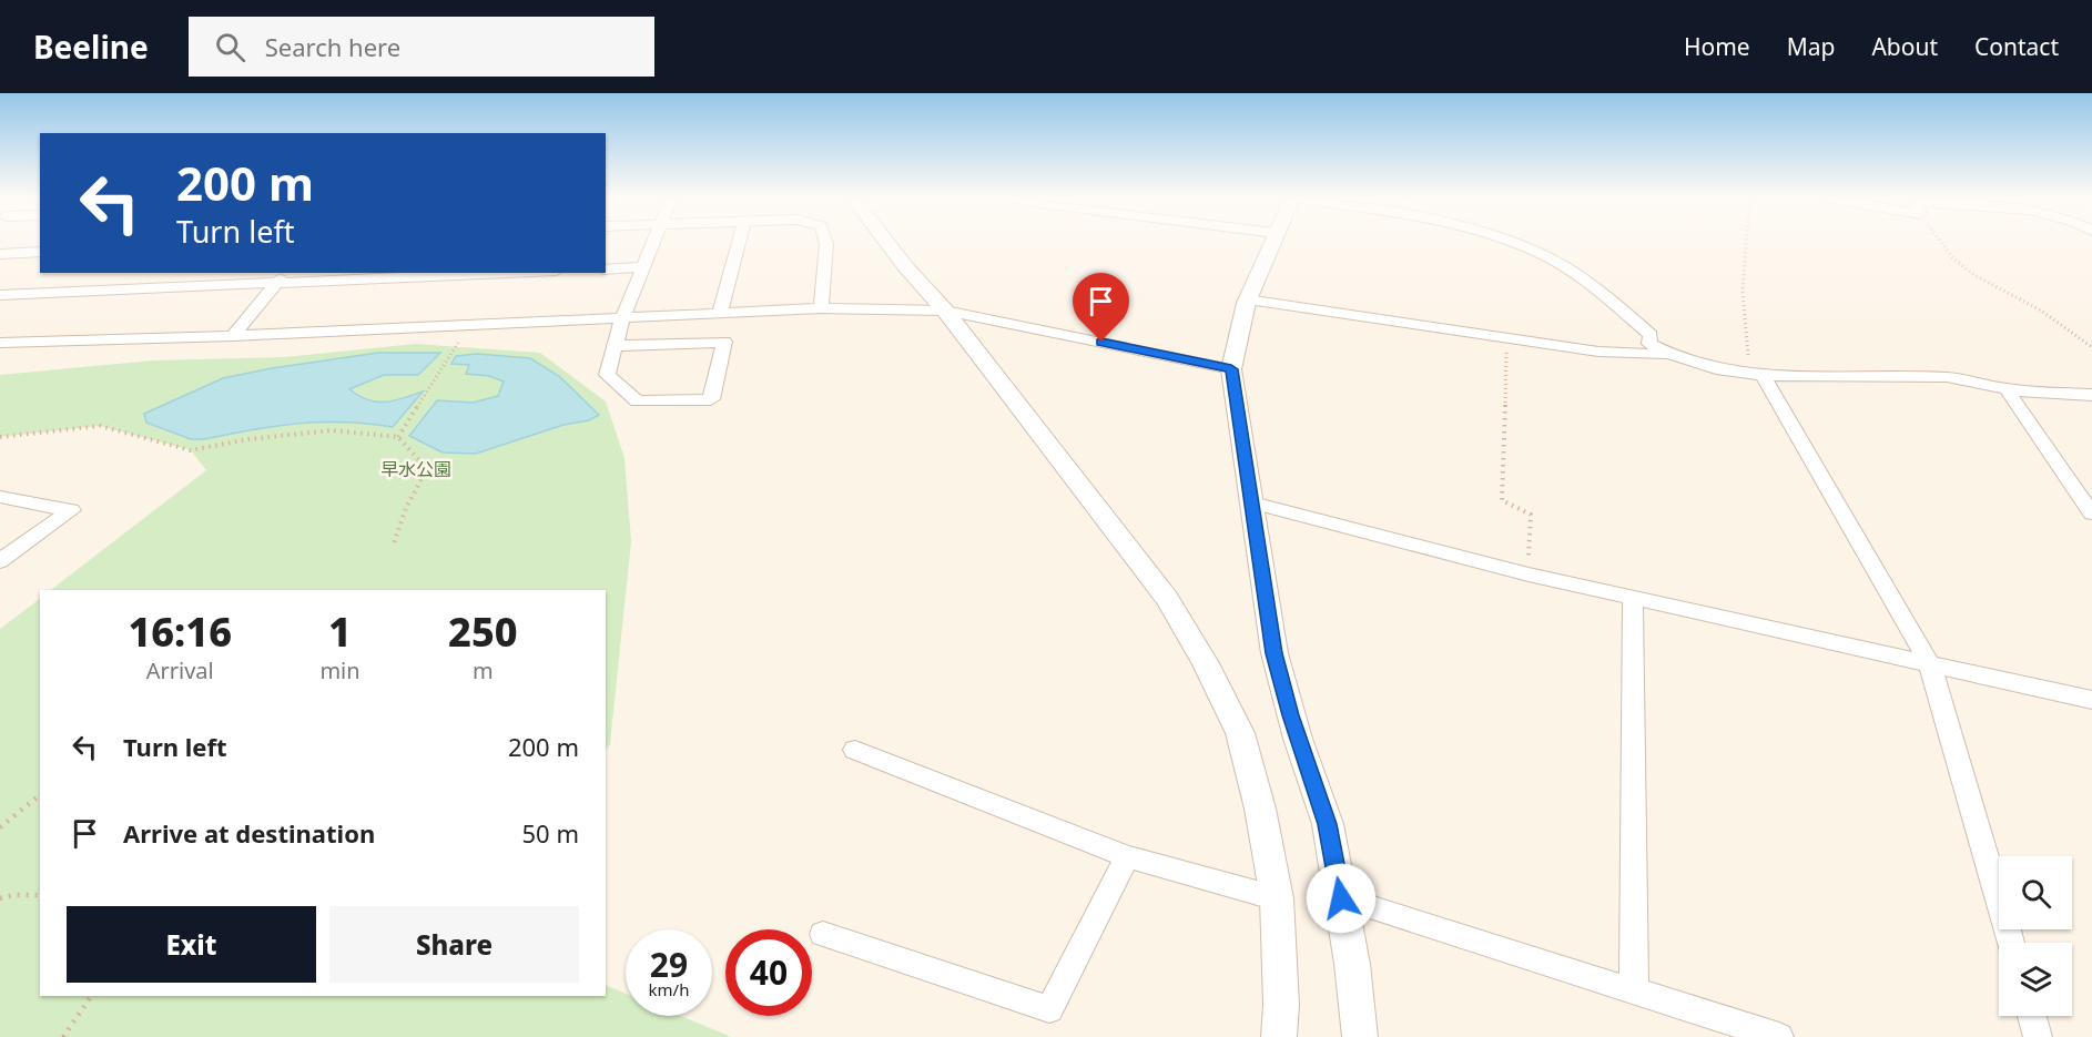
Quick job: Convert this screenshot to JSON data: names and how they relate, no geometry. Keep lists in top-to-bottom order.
{
  "parks": ["早水公園"],
  "page": {
    "header": "Beeline",
    "search": "Search here",
    "nav": [
      "Home",
      "Map",
      "About",
      "Contact"
    ],
    "turn": ["200 m", "Turn left"],
    "eta": [
      "16:16",
      "Arrival",
      "1",
      "min",
      "250",
      "m"
    ],
    "list": [
      {
        "name": "Turn left",
        "value": "200 m"
      },
      {
        "name": "Arrive at destination",
        "value": "50 m"
      }
    ],
    "buttons": ["Exit", "Share"],
    "speed": "29 km/h",
    "limit": "40"
  }
}
